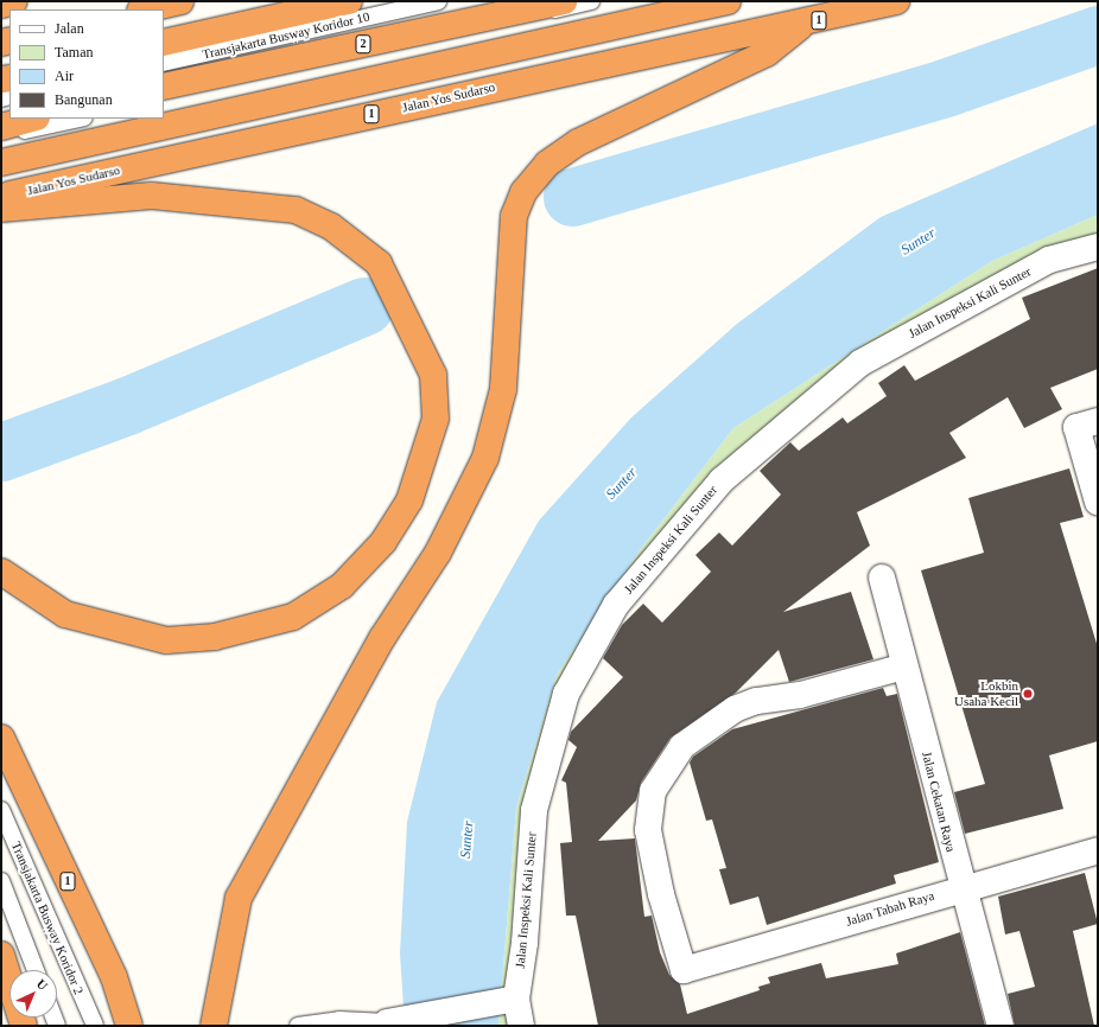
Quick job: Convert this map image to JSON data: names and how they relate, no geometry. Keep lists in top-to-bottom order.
{
  "streets": {
    "highway": ["1", "2", "Jalan Yos Sudarso"],
    "street": ["Jalan Inspeksi Kali Sunter", "Jalan Cekatan Raya", "Jalan Tabah Raya"],
    "lane": ["Transjakarta Busway Koridor 10", "Transjakarta Busway Koridor 2"]
  },
  "crossings": [
    ["Jalan Cekatan Raya", "Jalan Tabah Raya"]
  ],
  "water": ["Sunter"],
  "places": ["Lokbin Usaha Kecil"],
  "legend": [
    "Jalan",
    "Taman",
    "Air",
    "Bangunan"
  ],
  "north": "top right"
}
